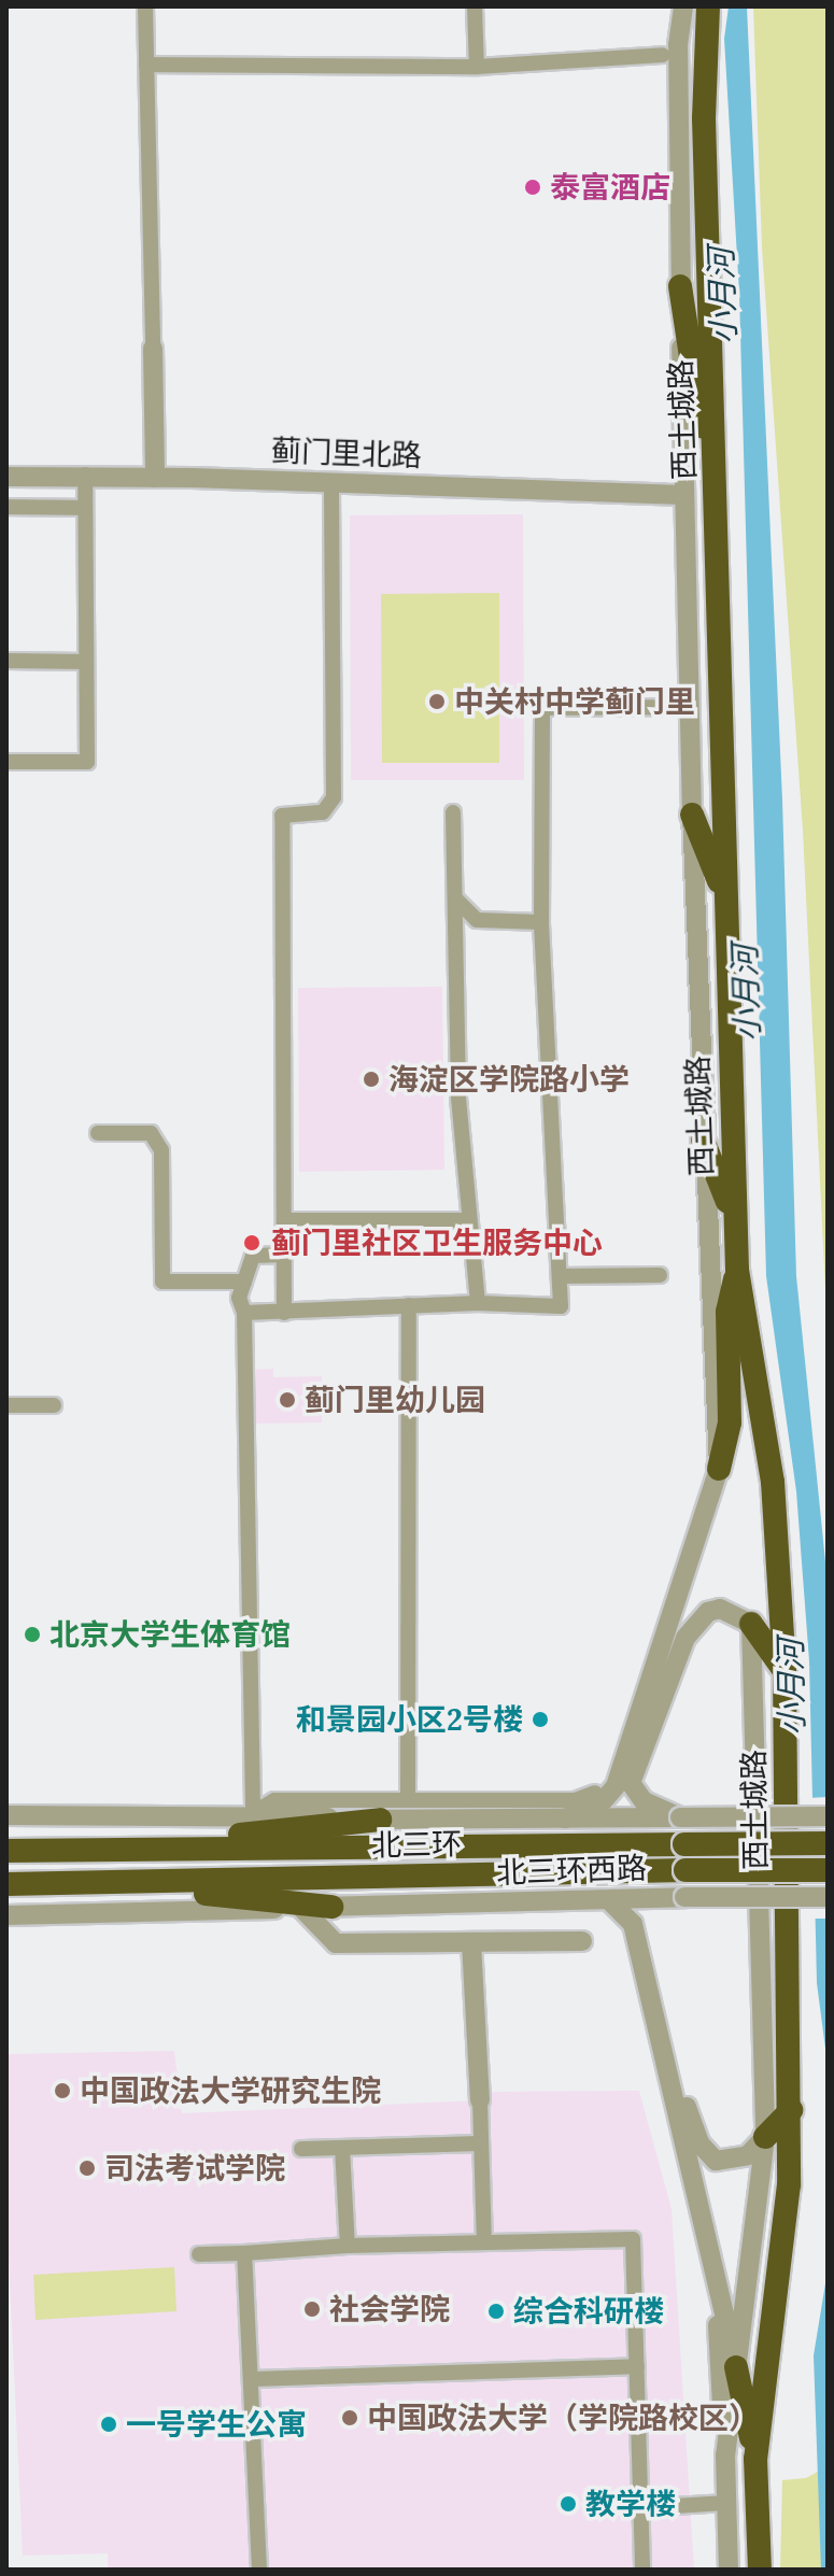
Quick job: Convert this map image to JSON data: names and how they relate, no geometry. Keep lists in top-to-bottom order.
{
  "streets": {
    "highway": ["西土城路", "北三环"],
    "street": ["蓟门里北路", "北三环西路"]
  },
  "crossings": [
    ["西土城路", "蓟门里北路"]
  ],
  "water": ["小月河"],
  "places": [
    "泰富酒店",
    "中关村中学蓟门里",
    "海淀区学院路小学",
    "蓟门里社区卫生服务中心",
    "蓟门里幼儿园",
    "北京大学生体育馆",
    "和景园小区2号楼",
    "中国政法大学研究生院",
    "司法考试学院",
    "社会学院",
    "综合科研楼",
    "中国政法大学（学院路校区）",
    "一号学生公寓",
    "教学楼"
  ]
}
